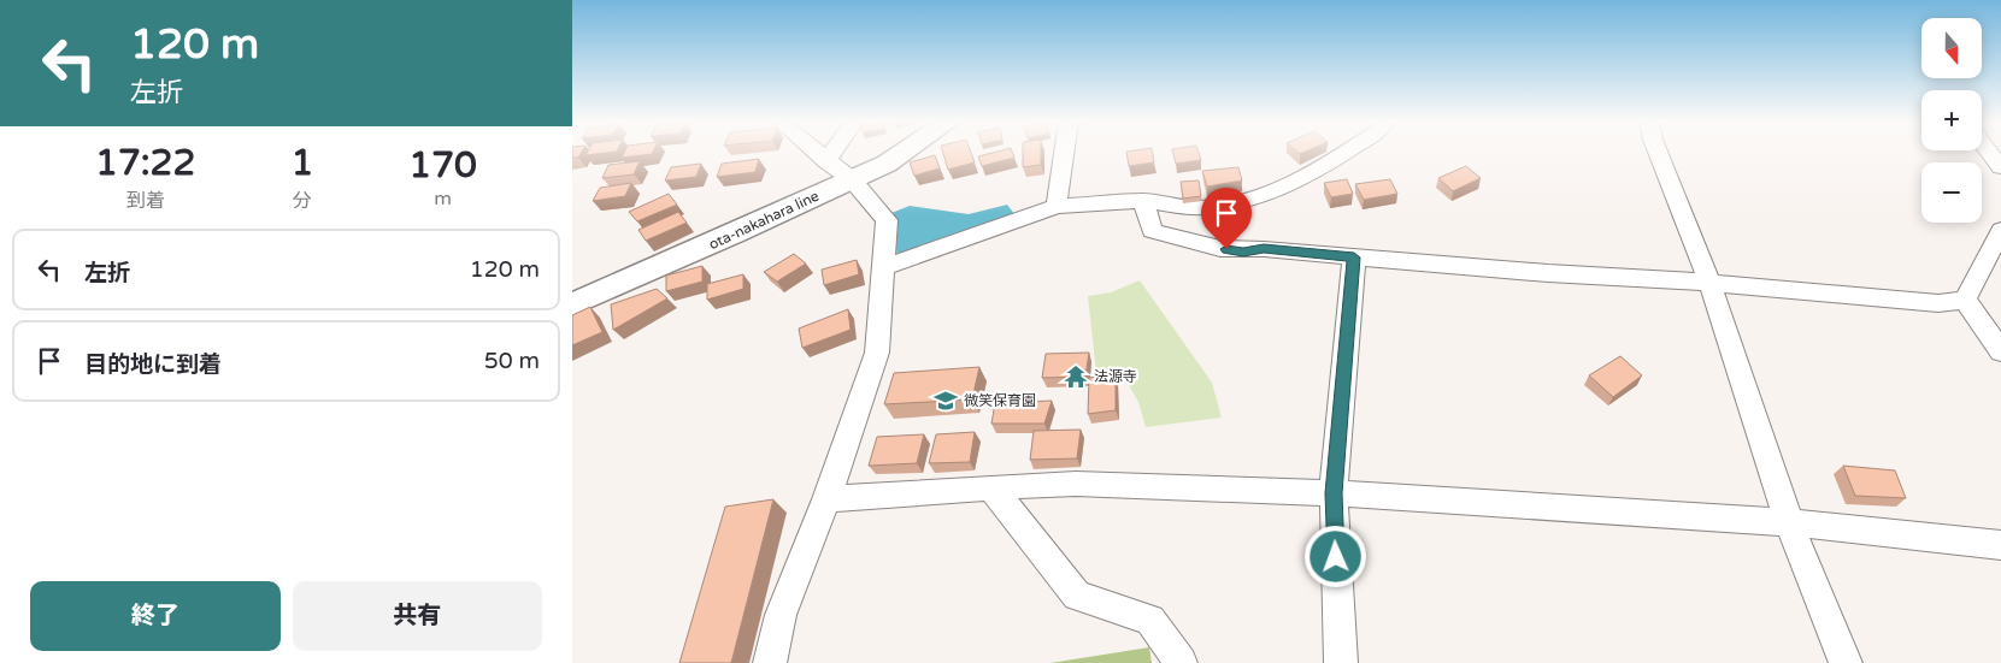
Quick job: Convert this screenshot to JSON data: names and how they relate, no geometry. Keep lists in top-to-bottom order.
{
  "streets": {
    "main road": ["ota-nakahara line"]
  },
  "places": {
    "temple": ["法源寺"],
    "school or university": ["微笑保育園"]
  },
  "north": "bottom",
  "page": {
    "turn": ["120 m", "左折"],
    "map_buttons": ["+", "−"],
    "eta": [
      "17:22",
      "到着",
      "1",
      "分",
      "170",
      "m"
    ],
    "list": [
      {
        "name": "左折",
        "value": "120 m"
      },
      {
        "name": "目的地に到着",
        "value": "50 m"
      }
    ],
    "buttons": ["終了", "共有"]
  }
}
